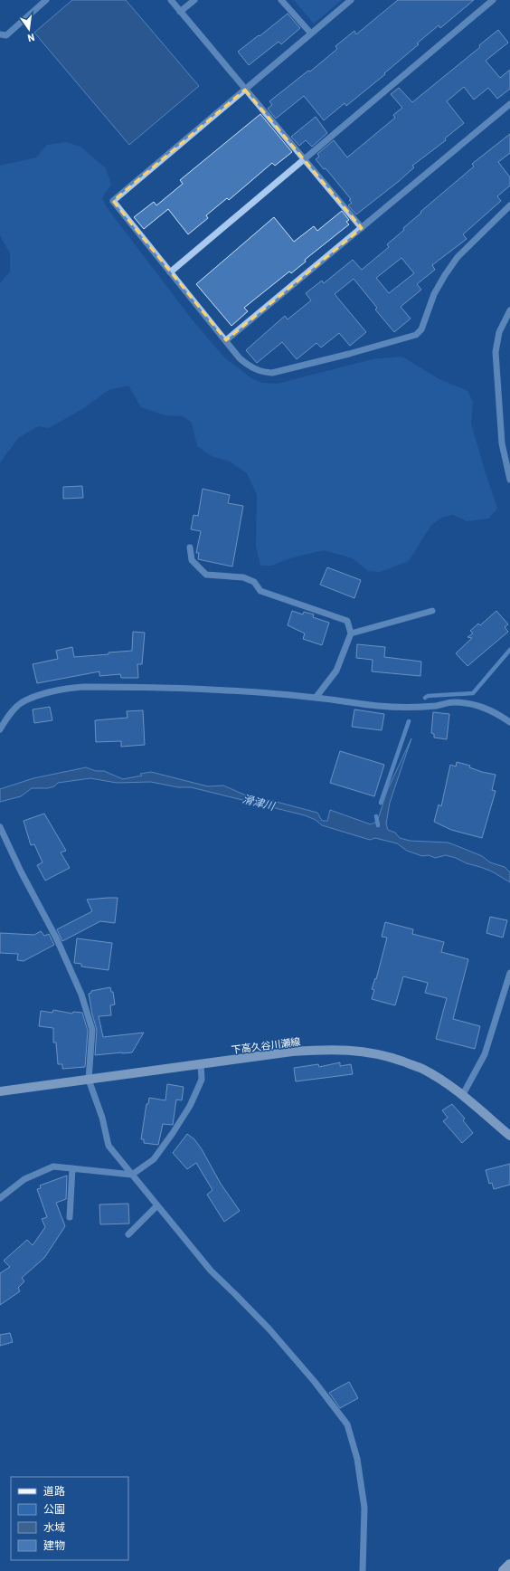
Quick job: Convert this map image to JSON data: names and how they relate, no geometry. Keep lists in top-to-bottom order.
{
  "streets": {
    "main road": ["下高久谷川瀬線"]
  },
  "water": ["滑津川"],
  "legend": [
    "道路",
    "公園",
    "水域",
    "建物"
  ],
  "north": "bottom"
}
